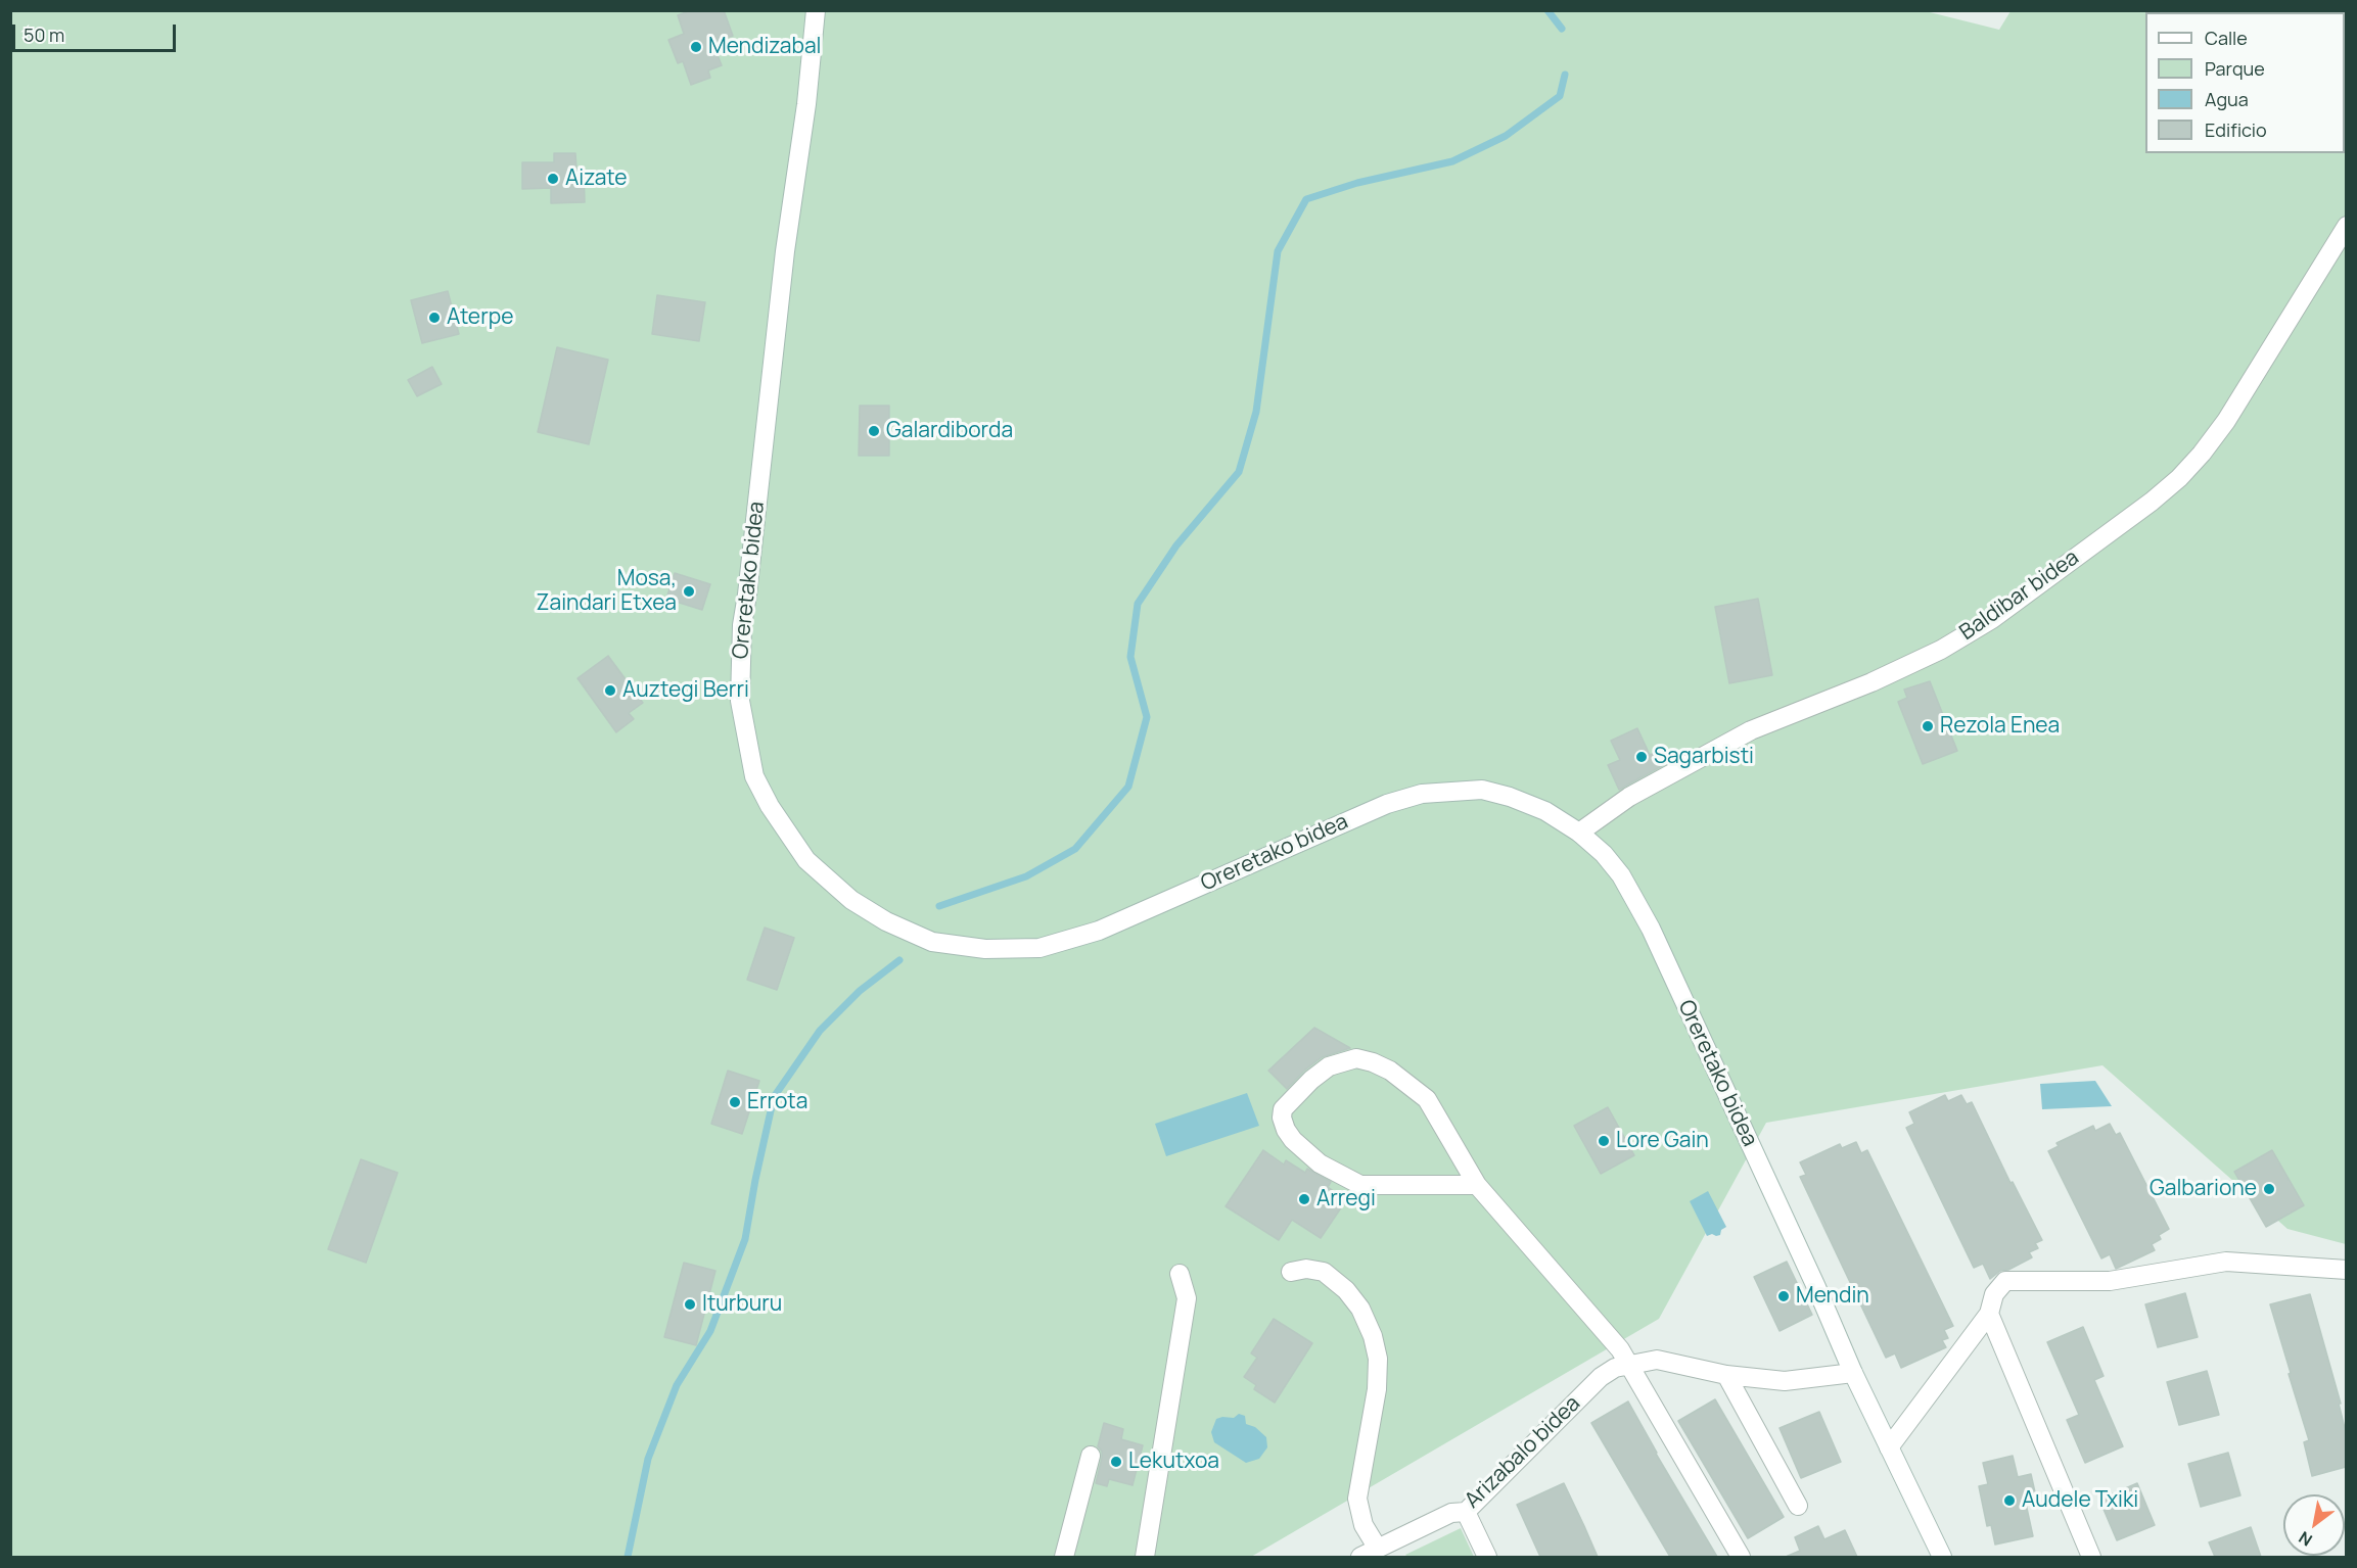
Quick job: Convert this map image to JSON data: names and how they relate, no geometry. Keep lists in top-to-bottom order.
{
  "streets": {
    "street": ["Oreretako bidea", "Baldibar bidea", "Arizabalo bidea"]
  },
  "crossings": [
    ["Oreretako bidea", "Baldibar bidea"],
    ["Oreretako bidea", "Arizabalo bidea"]
  ],
  "places": [
    "Mendizabal",
    "Aizate",
    "Aterpe",
    "Galardiborda",
    "Mosa, Zaindari Etxea",
    "Auztegi Berri",
    "Rezola Enea",
    "Sagarbisti",
    "Errota",
    "Lore Gain",
    "Galbarione",
    "Arregi",
    "Mendin",
    "Iturburu",
    "Lekutxoa",
    "Audele Txiki"
  ],
  "legend": [
    "Calle",
    "Parque",
    "Agua",
    "Edificio"
  ],
  "scale_bar": "50 m",
  "north": "bottom left"
}
